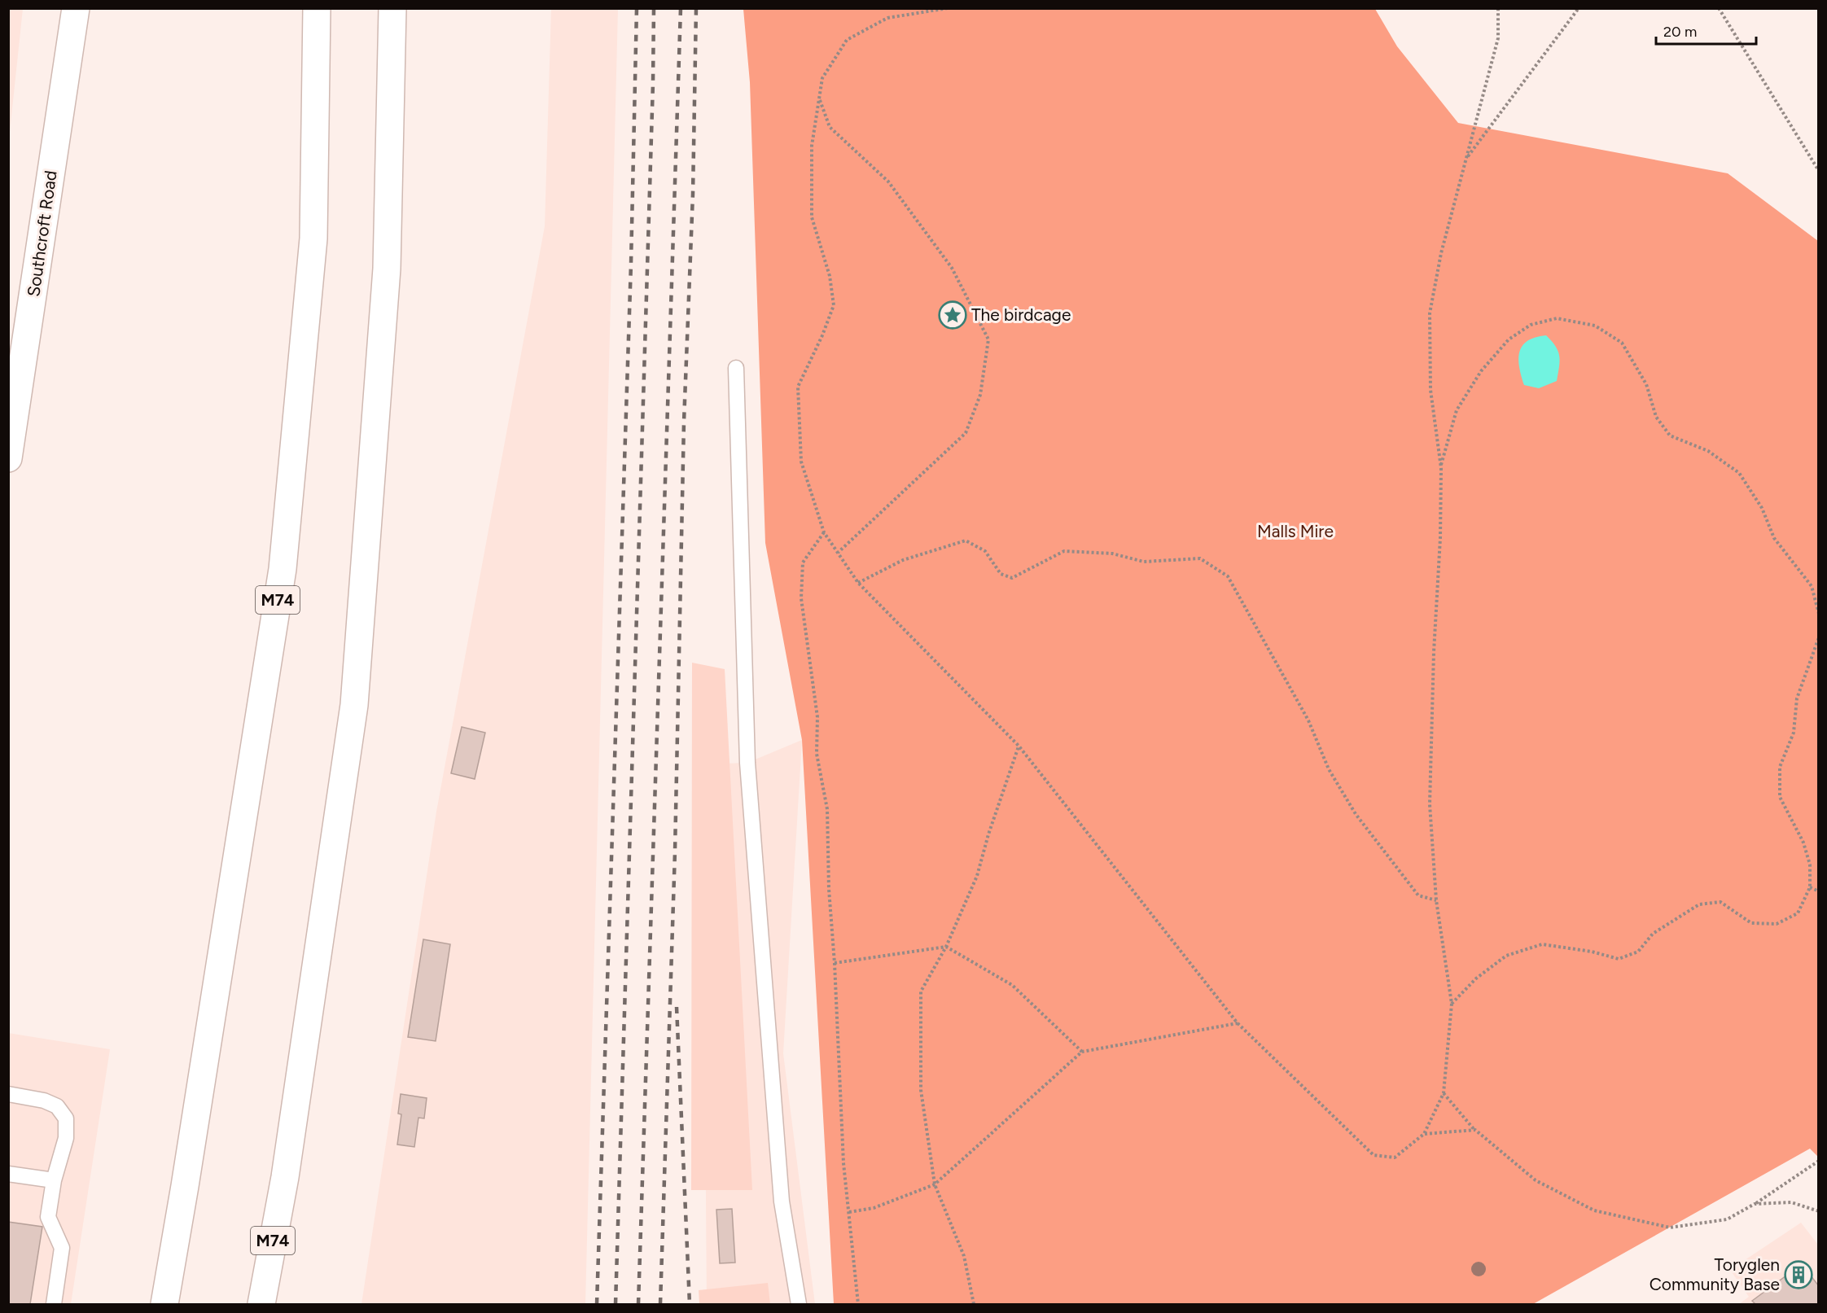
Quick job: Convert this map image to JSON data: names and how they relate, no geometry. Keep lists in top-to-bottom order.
{
  "streets": {
    "main road": ["Southcroft Road", "M74"]
  },
  "parks": ["Malls Mire"],
  "places": {
    "place": ["The birdcage"],
    "building": ["Toryglen Community Base"]
  },
  "scale_bar": "20 m"
}
